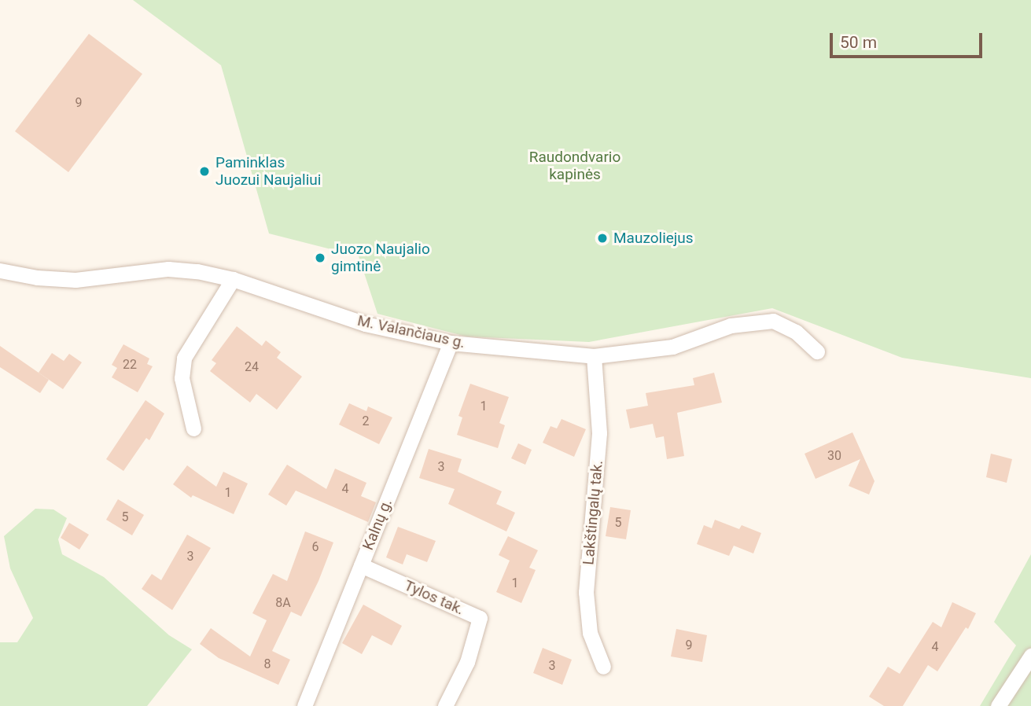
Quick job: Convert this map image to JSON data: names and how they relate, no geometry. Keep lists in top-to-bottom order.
{
  "streets": {
    "street": [
      "M. Valančiaus g.",
      "Lakštingalų tak.",
      "Kalnų g.",
      "Tylos tak."
    ]
  },
  "crossings": [
    ["M. Valančiaus g.", "Lakštingalų tak."],
    ["M. Valančiaus g.", "Kalnų g."],
    ["Kalnų g.", "Tylos tak."]
  ],
  "parks": ["Raudondvario kapinės"],
  "places": ["Paminklas Juozui Naujaliui", "Mauzoliejus", "Juozo Naujalio gimtinė"],
  "house_numbers": [
    "9",
    "22",
    "24",
    "1",
    "2",
    "30",
    "3",
    "4",
    "1",
    "5",
    "5",
    "6",
    "3",
    "1",
    "8A",
    "9",
    "4",
    "8",
    "3"
  ],
  "scale_bar": "50 m"
}
